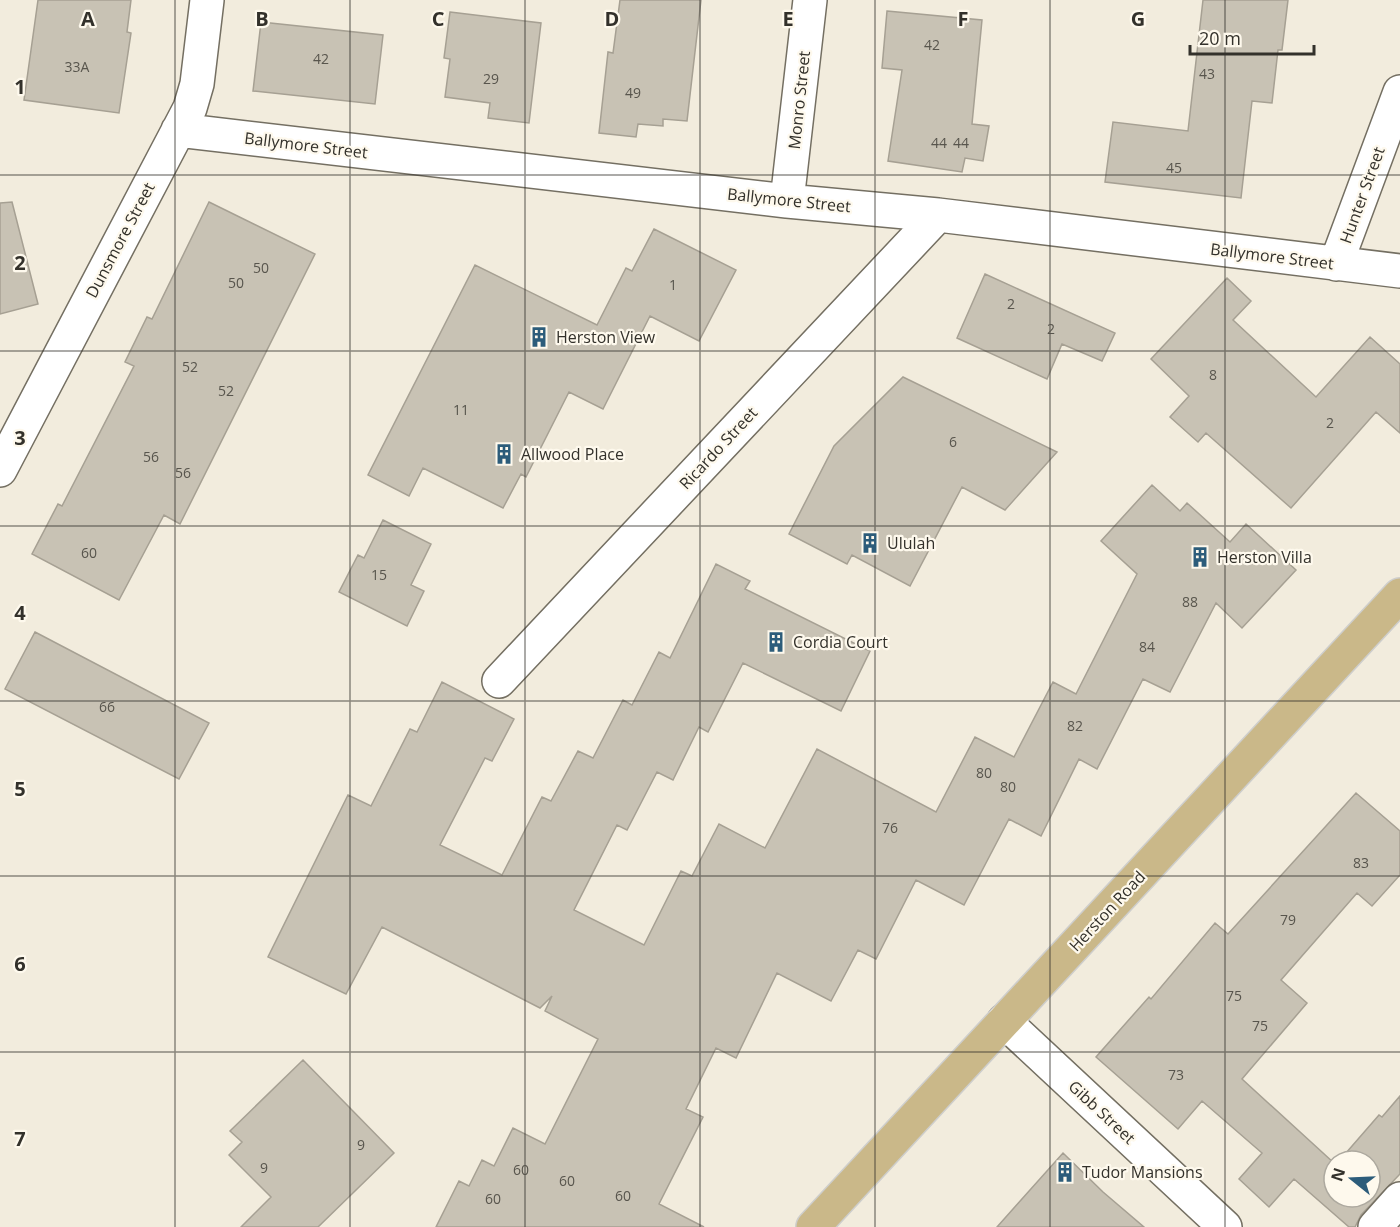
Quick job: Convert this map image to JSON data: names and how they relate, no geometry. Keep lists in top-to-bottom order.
{
  "streets": {
    "main road": ["Herston Road"],
    "street": [
      "Monro Street",
      "Ballymore Street",
      "Hunter Street",
      "Dunsmore Street",
      "Ricardo Street",
      "Gibb Street"
    ]
  },
  "crossings": [
    ["Monro Street", "Ballymore Street"],
    ["Ballymore Street", "Hunter Street"],
    ["Ballymore Street", "Dunsmore Street"],
    ["Ballymore Street", "Ricardo Street"],
    ["Herston Road", "Gibb Street"]
  ],
  "places": {
    "building": [
      "Herston View",
      "Allwood Place",
      "Ululah",
      "Herston Villa",
      "Cordia Court",
      "Tudor Mansions"
    ]
  },
  "house_numbers": [
    "42",
    "42",
    "33A",
    "43",
    "29",
    "49",
    "44",
    "44",
    "45",
    "50",
    "50",
    "1",
    "2",
    "2",
    "52",
    "8",
    "52",
    "11",
    "2",
    "6",
    "56",
    "56",
    "60",
    "15",
    "88",
    "84",
    "66",
    "82",
    "80",
    "80",
    "76",
    "83",
    "79",
    "75",
    "75",
    "73",
    "9",
    "9",
    "60",
    "60",
    "60",
    "60"
  ],
  "scale_bar": "20 m",
  "north": "left",
  "grid": {
    "columns": [
      "A",
      "B",
      "C",
      "D",
      "E",
      "F",
      "G"
    ],
    "rows": [
      "1",
      "2",
      "3",
      "4",
      "5",
      "6",
      "7"
    ]
  }
}
